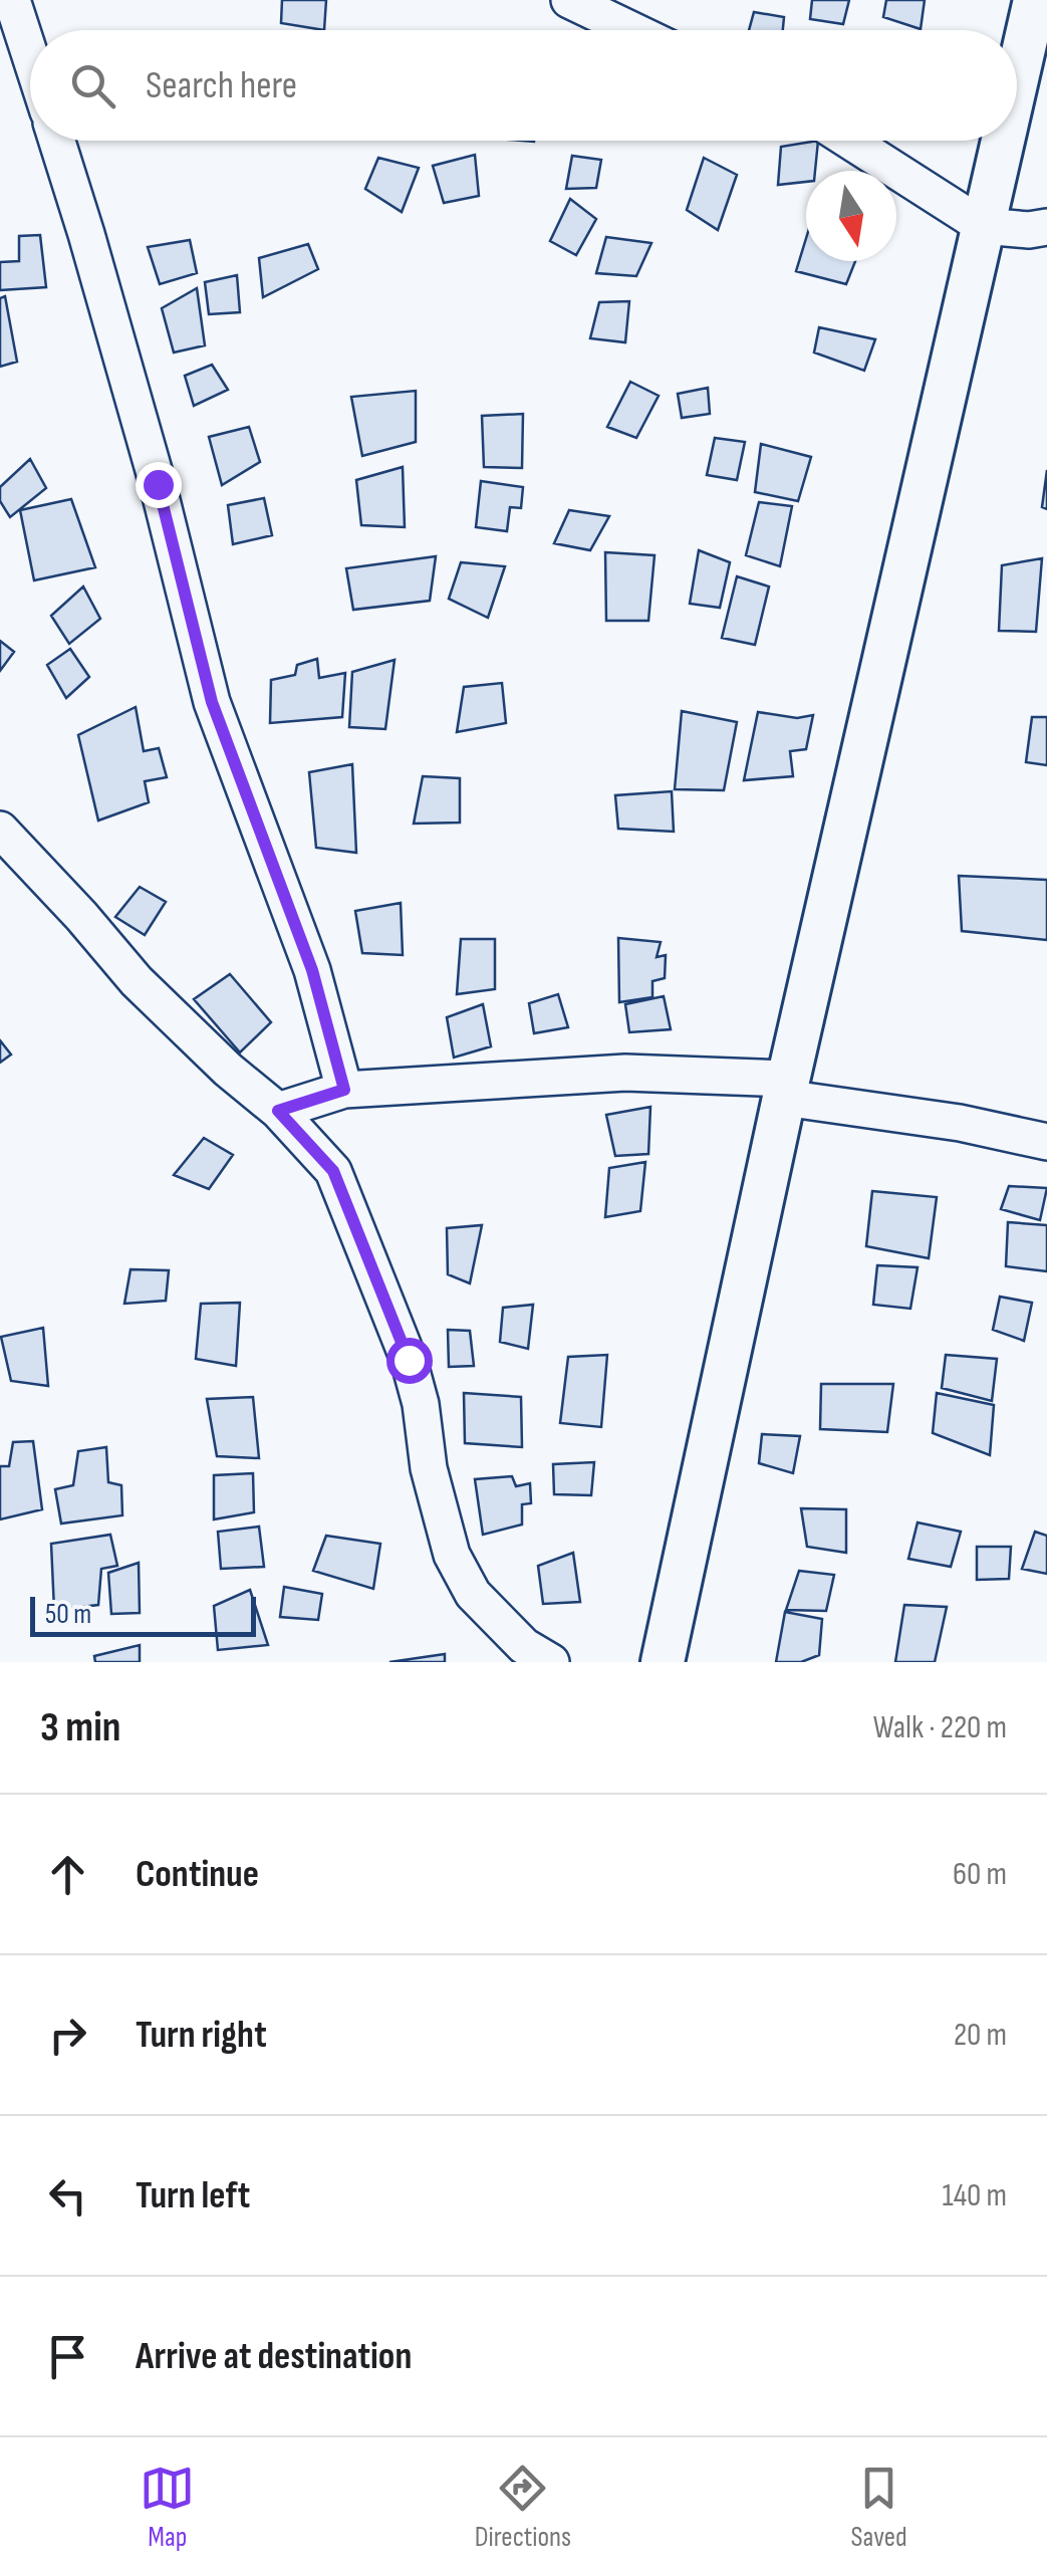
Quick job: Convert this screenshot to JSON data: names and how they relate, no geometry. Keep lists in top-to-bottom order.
{
  "scale_bar": "50 m",
  "north": "bottom",
  "page": {
    "search": "Search here",
    "scale": "50 m",
    "heading": ["3 min", "Walk · 220 m"],
    "list": [
      ["Continue", "60 m"],
      ["Turn right", "20 m"],
      ["Turn left", "140 m"],
      "Arrive at destination"
    ],
    "nav": ["Map", "Directions", "Saved"]
  }
}
